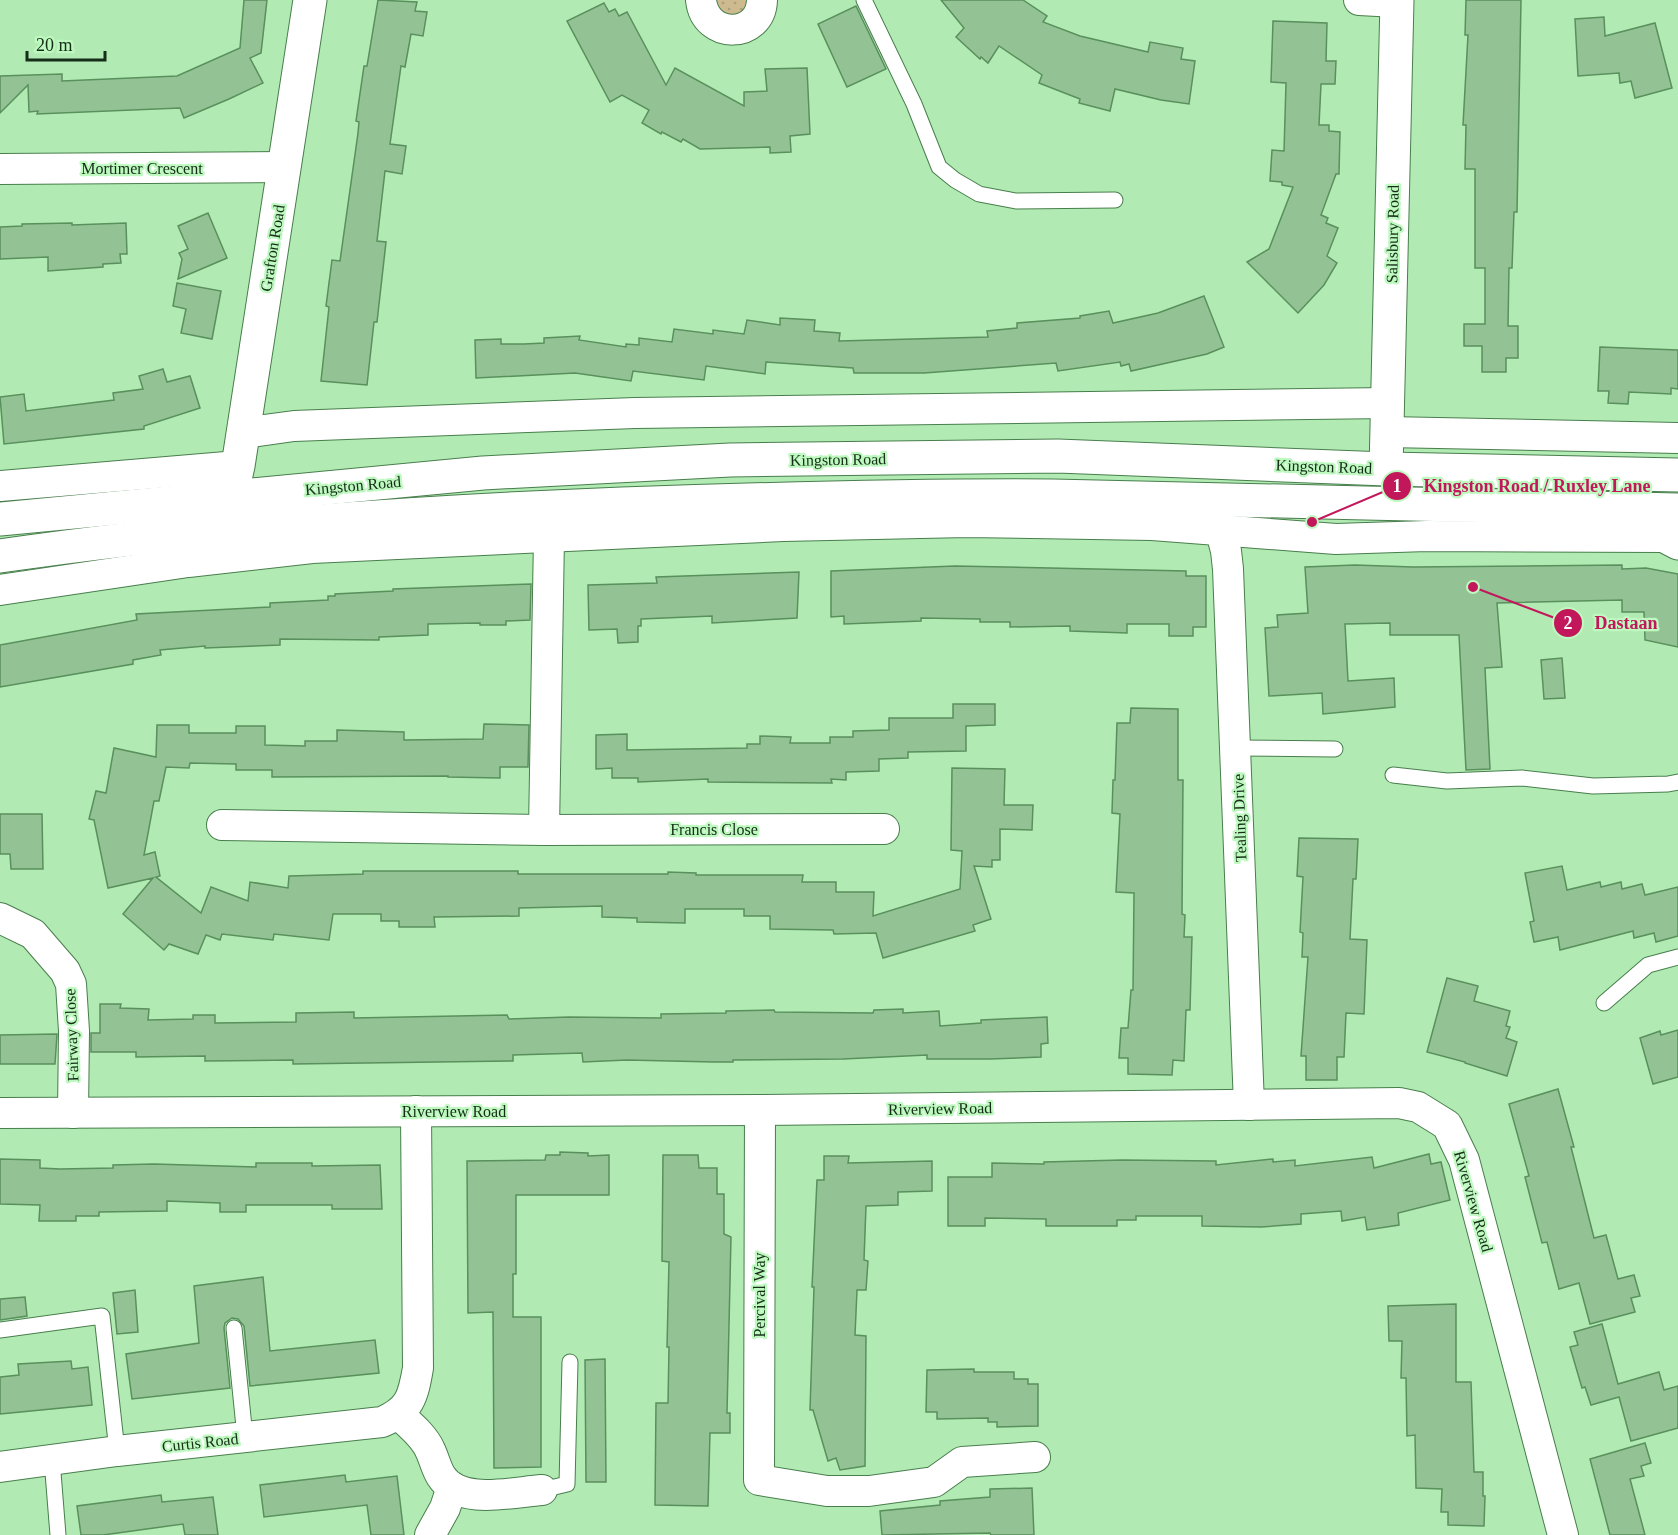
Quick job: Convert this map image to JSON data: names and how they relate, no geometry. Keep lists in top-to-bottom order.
{
  "streets": {
    "main road": ["Salisbury Road", "Grafton Road", "Kingston Road"],
    "street": [
      "Mortimer Crescent",
      "Tealing Drive",
      "Francis Close",
      "Fairway Close",
      "Riverview Road",
      "Percival Way",
      "Curtis Road"
    ]
  },
  "crossings": [
    ["Mortimer Crescent", "Grafton Road"],
    ["Salisbury Road", "Kingston Road"],
    ["Grafton Road", "Kingston Road"],
    ["Kingston Road", "Tealing Drive"],
    ["Tealing Drive", "Riverview Road"],
    ["Fairway Close", "Riverview Road"],
    ["Riverview Road", "Percival Way"]
  ],
  "places": ["Kingston Road / Ruxley Lane", "Dastaan"],
  "scale_bar": "20 m"
}
